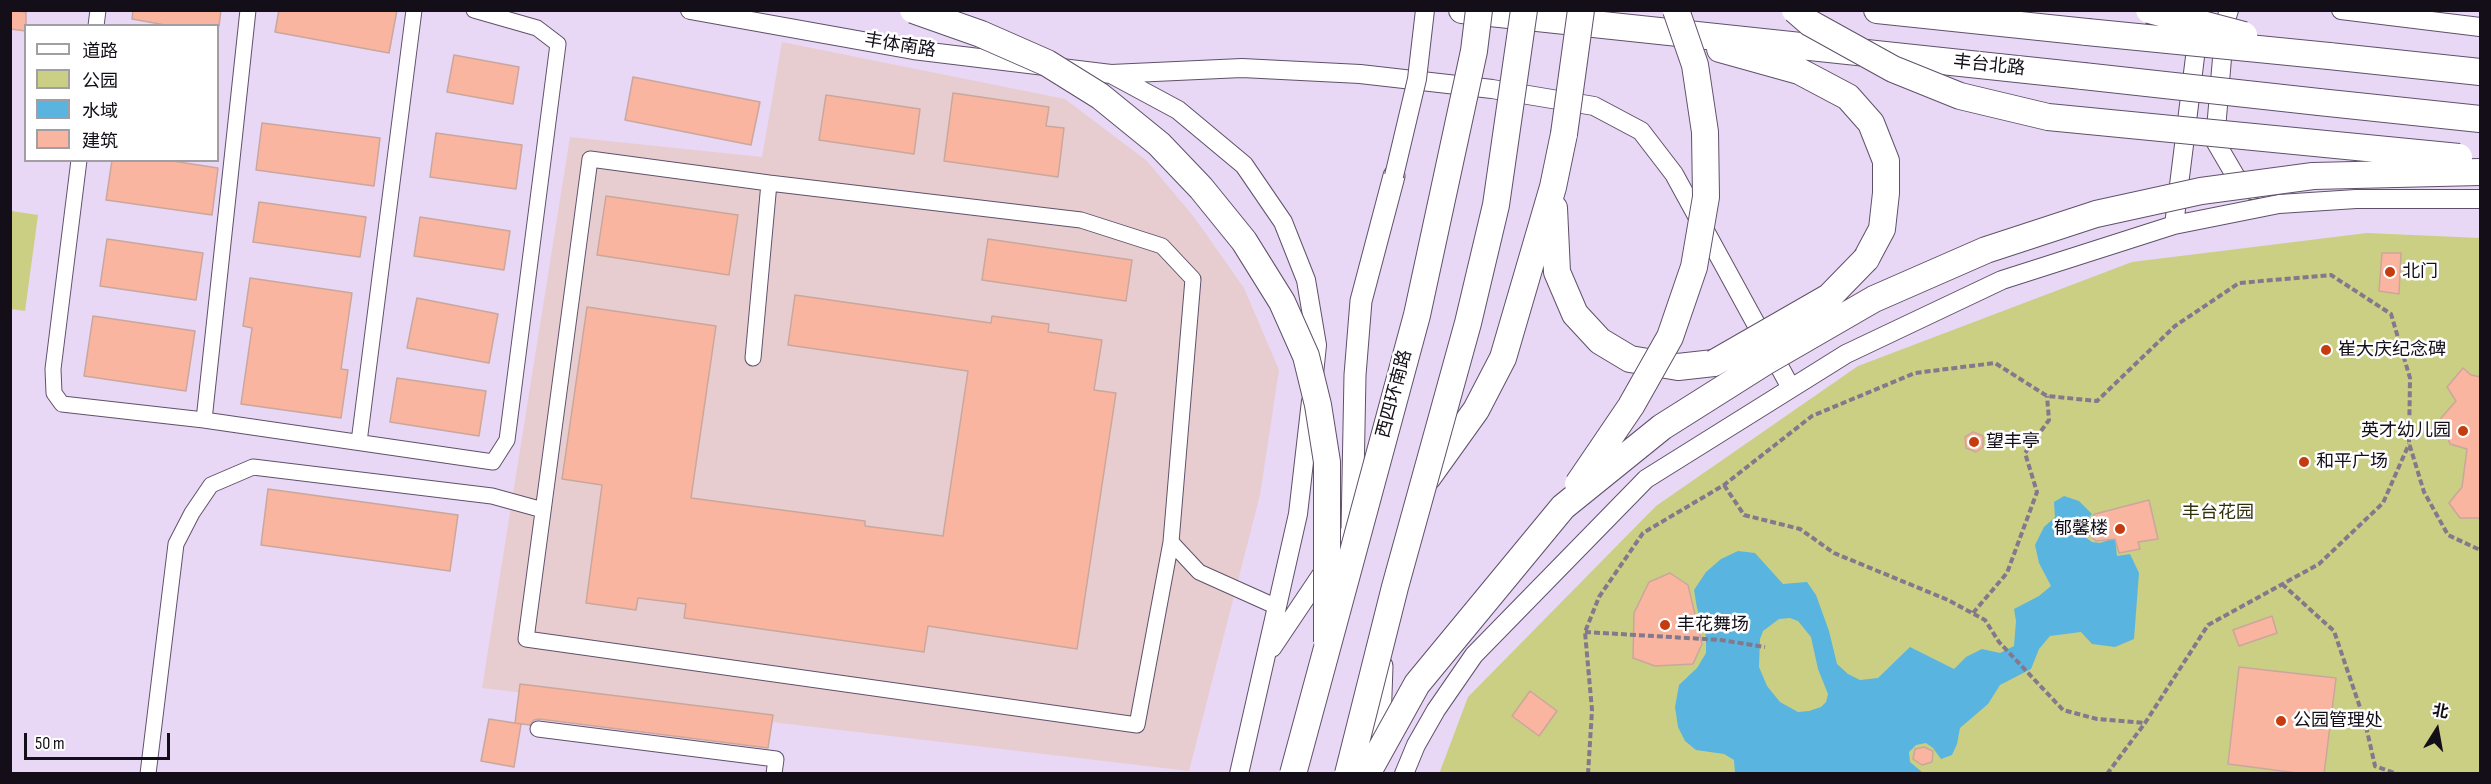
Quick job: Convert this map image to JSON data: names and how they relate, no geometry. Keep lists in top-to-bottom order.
{
  "streets": {
    "highway": ["丰台北路", "西四环南路"],
    "street": ["丰体南路"]
  },
  "crossings": [
    ["丰台北路", "西四环南路"]
  ],
  "parks": ["丰台花园"],
  "places": [
    "北门",
    "崔大庆纪念碑",
    "英才幼儿园",
    "望丰亭",
    "和平广场",
    "郁馨楼",
    "丰花舞场",
    "公园管理处"
  ],
  "legend": [
    "道路",
    "公园",
    "水域",
    "建筑"
  ],
  "scale_bar": "50 m",
  "north": "top"
}
